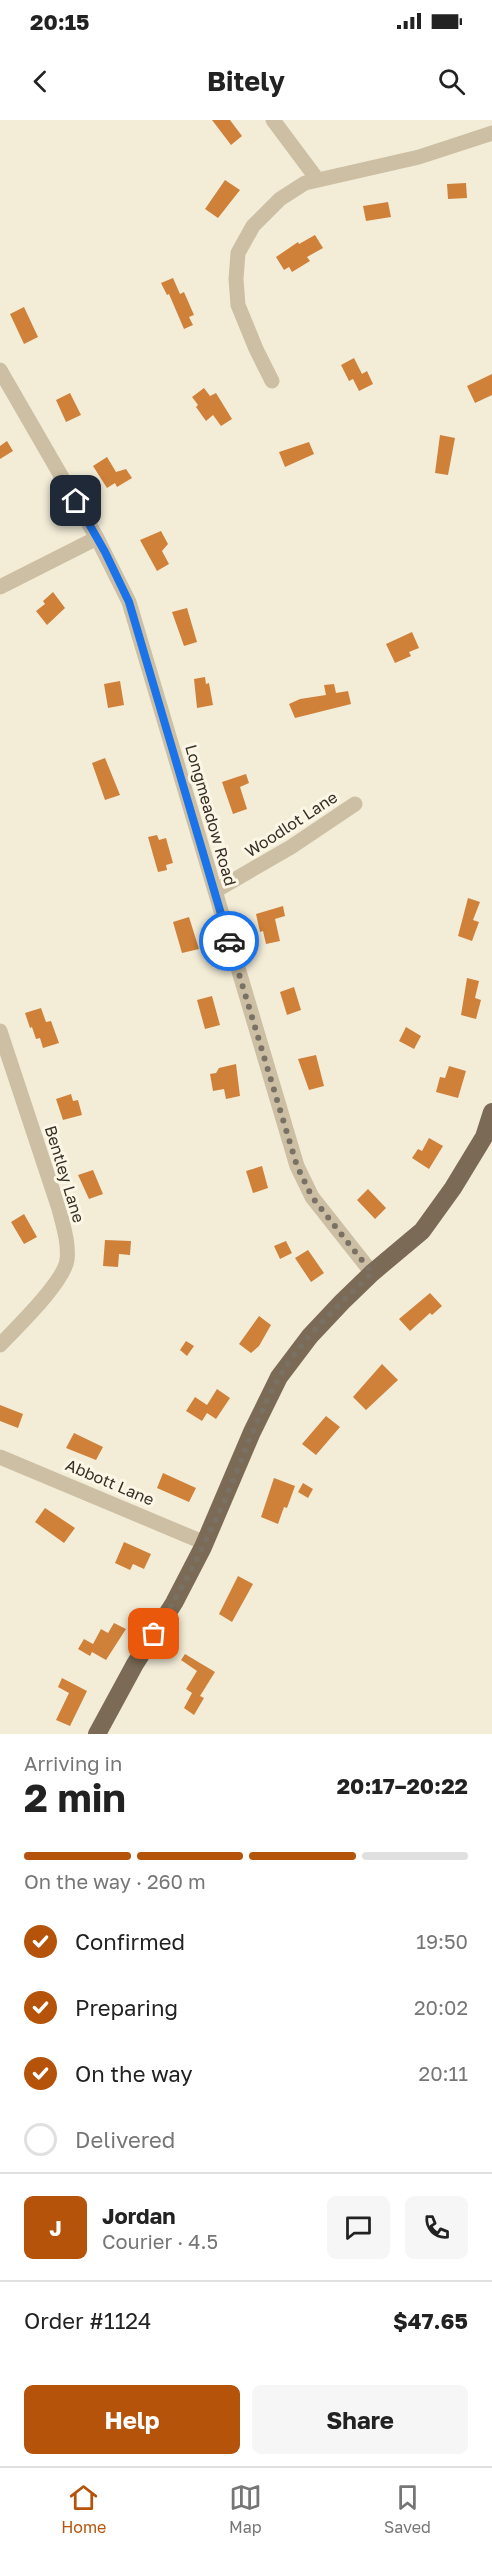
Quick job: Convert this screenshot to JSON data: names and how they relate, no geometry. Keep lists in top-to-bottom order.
{
  "streets": {
    "street": [
      "Longmeadow Road",
      "Woodlot Lane",
      "Bentley Lane",
      "Abbott Lane"
    ]
  },
  "crossings": [
    ["Longmeadow Road", "Woodlot Lane"]
  ],
  "page": {
    "status": "20:15",
    "header": "Bitely",
    "heading": ["2 min", "Arriving in", "20:17–20:22"],
    "panel": [
      "Jordan",
      "Courier · 4.5",
      "Order #1124",
      "$47.65"
    ],
    "bar": "On the way · 260 m",
    "list": [
      ["Confirmed", "19:50"],
      ["Preparing", "20:02"],
      ["On the way", "20:11"],
      "Delivered"
    ],
    "round": "J",
    "buttons": ["Help", "Share"],
    "tabs": ["Home", "Map", "Saved"]
  }
}
